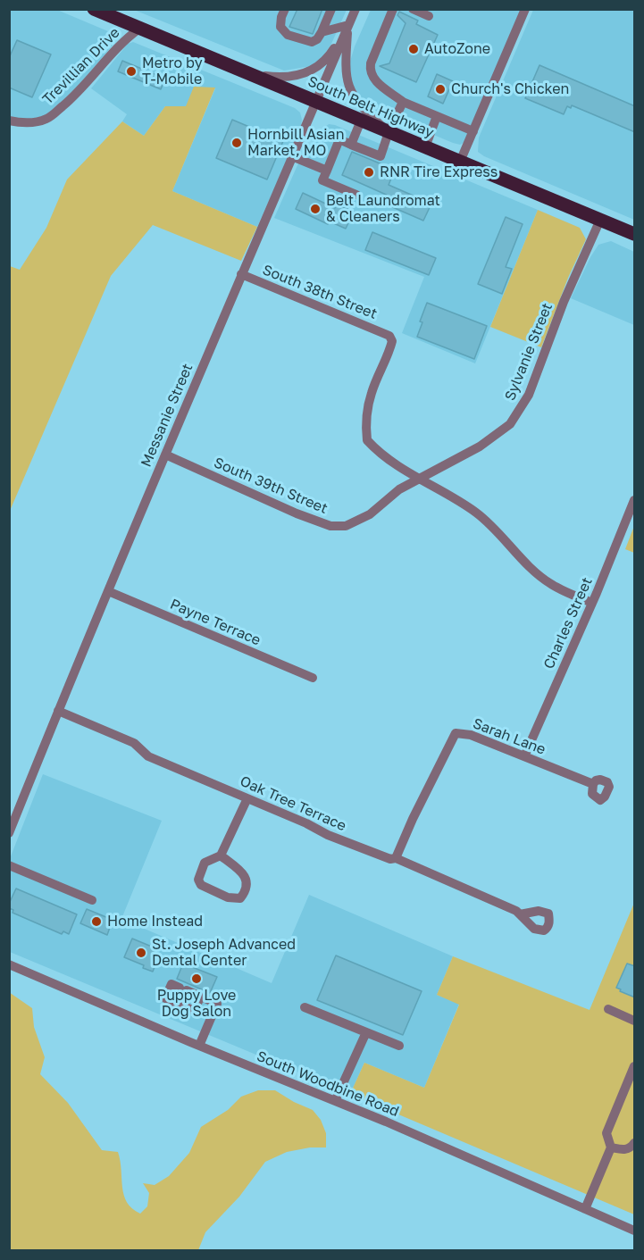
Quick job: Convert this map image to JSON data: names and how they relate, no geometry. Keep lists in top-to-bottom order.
{
  "streets": {
    "main road": ["South Belt Highway"],
    "street": [
      "Trevillian Drive",
      "South 38th Street",
      "Sylvanie Street",
      "Messanie Street",
      "South 39th Street",
      "Payne Terrace",
      "Charles Street",
      "Sarah Lane",
      "Oak Tree Terrace",
      "South Woodbine Road"
    ]
  },
  "crossings": [
    ["Trevillian Drive", "South Belt Highway"],
    ["South Belt Highway", "Sylvanie Street"],
    ["South Belt Highway", "Messanie Street"],
    ["South 38th Street", "Sylvanie Street"],
    ["South 38th Street", "Messanie Street"],
    ["South 38th Street", "South 39th Street"],
    ["Sylvanie Street", "South 39th Street"],
    ["Messanie Street", "South 39th Street"],
    ["Messanie Street", "Payne Terrace"],
    ["Messanie Street", "Oak Tree Terrace"],
    ["Charles Street", "Sarah Lane"],
    ["Sarah Lane", "Oak Tree Terrace"]
  ],
  "places": [
    "AutoZone",
    "Metro by T-Mobile",
    "Church's Chicken",
    "Hornbill Asian Market, MO",
    "RNR Tire Express",
    "Belt Laundromat & Cleaners",
    "Home Instead",
    "St. Joseph Advanced Dental Center",
    "Puppy Love Dog Salon"
  ]
}
